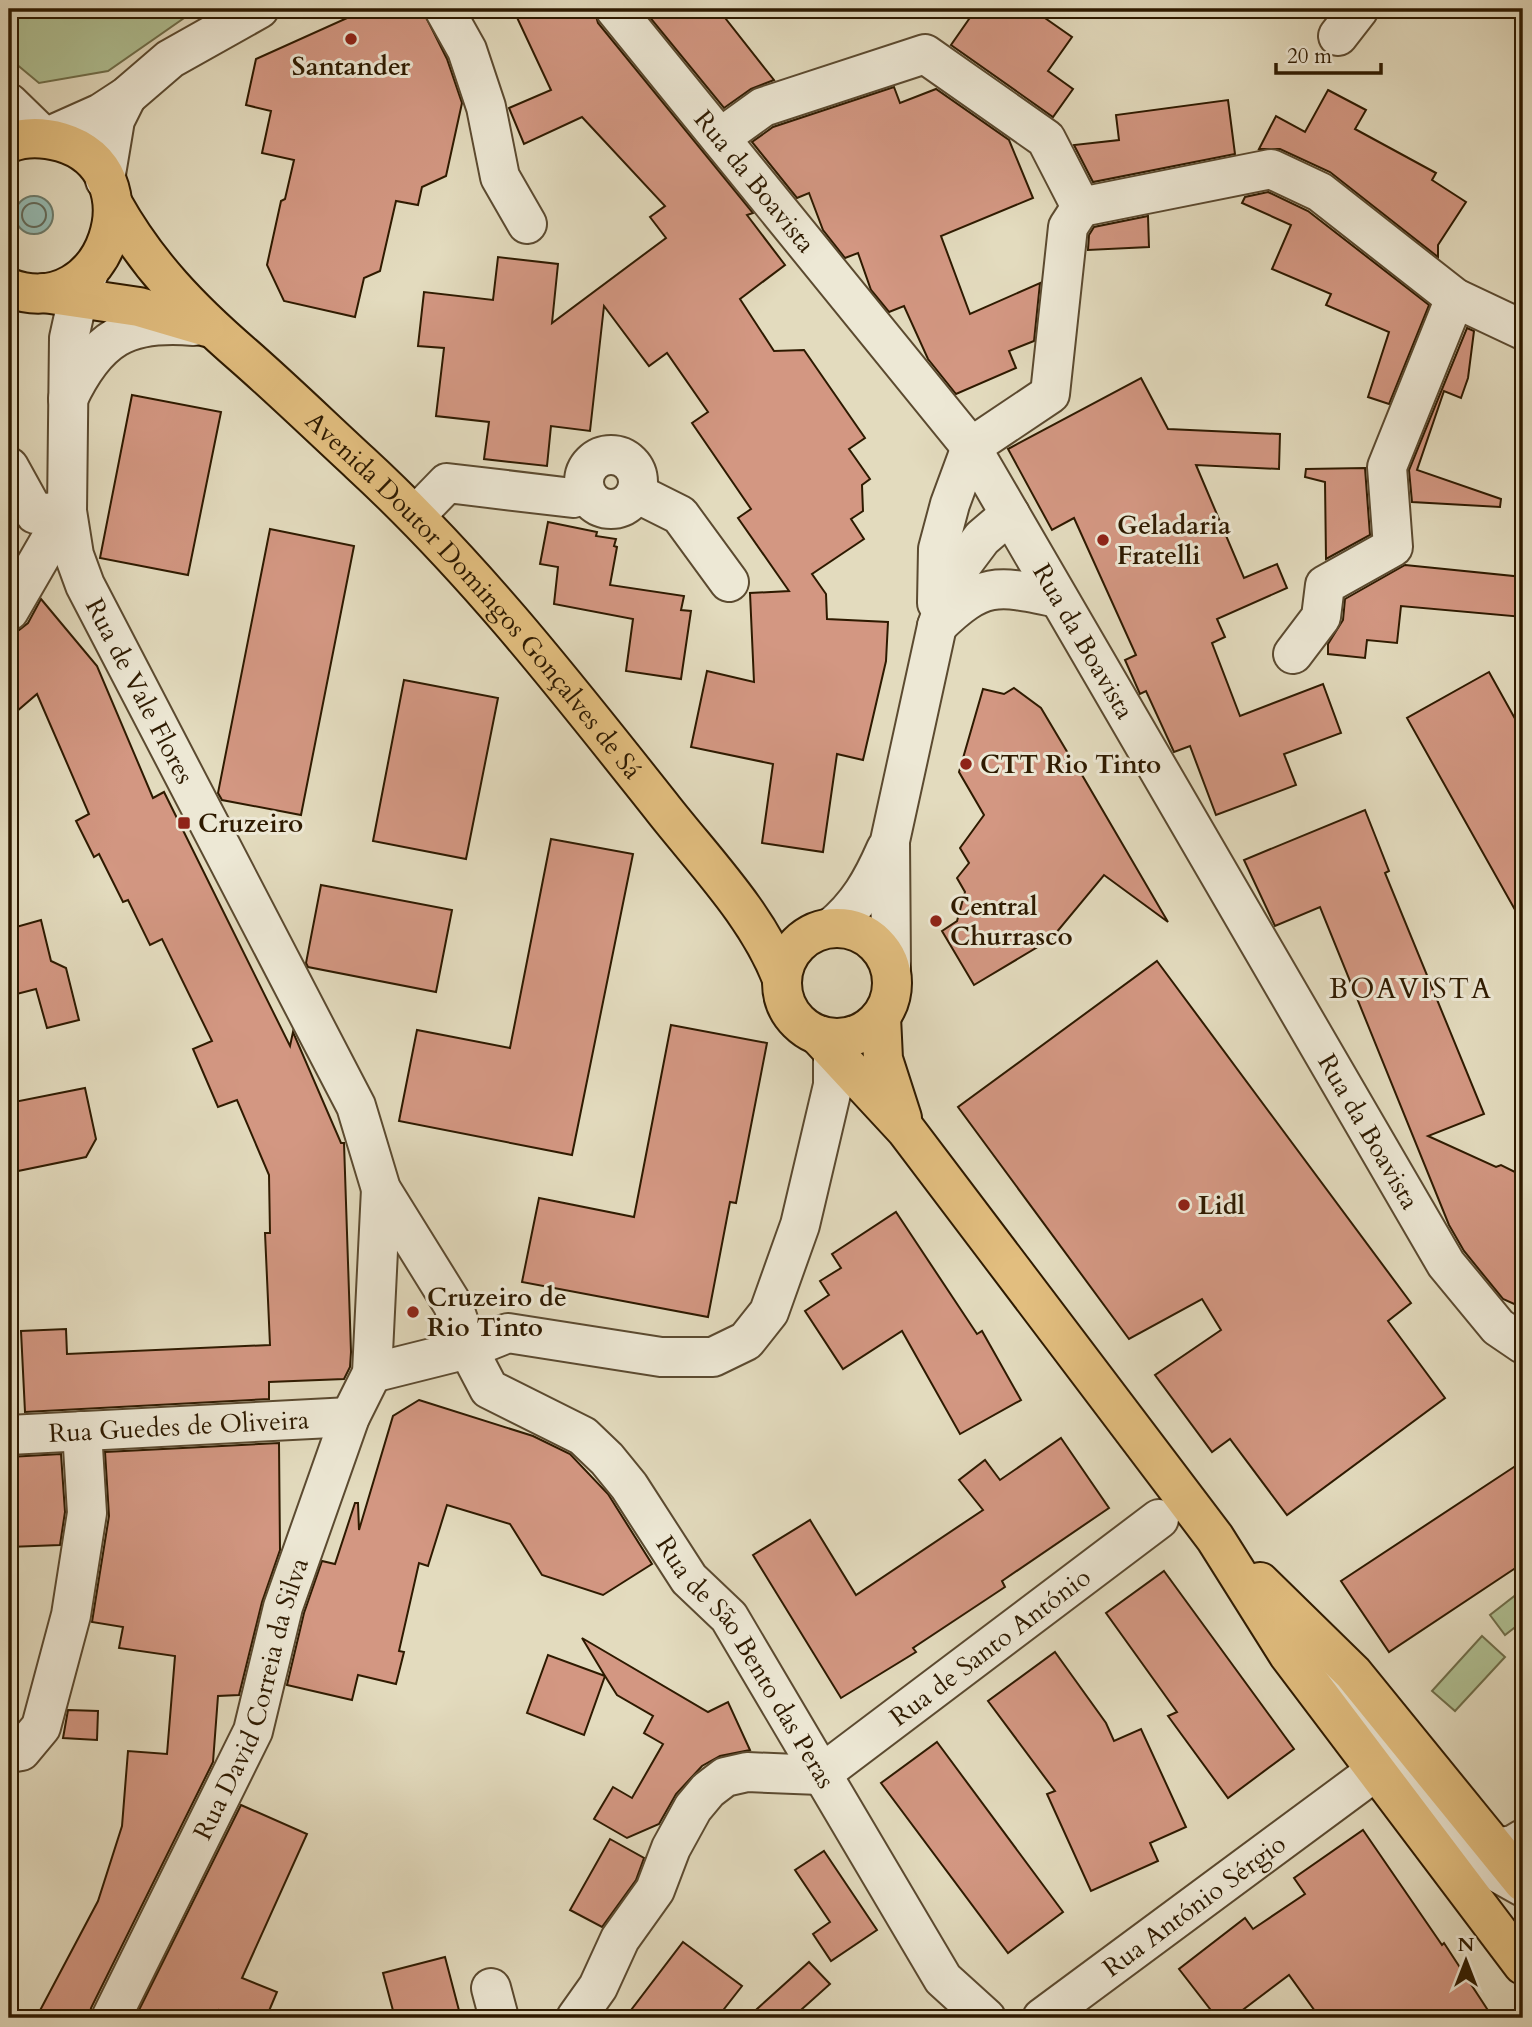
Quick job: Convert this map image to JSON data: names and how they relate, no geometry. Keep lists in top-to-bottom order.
{
  "streets": {
    "main road": ["Avenida Doutor Domingos Gonçalves de Sá"],
    "street": [
      "Rua da Boavista",
      "Rua de Vale Flores",
      "Rua Guedes de Oliveira",
      "Rua de Santo António",
      "Rua de São Bento das Peras",
      "Rua David Correia da Silva",
      "Rua António Sérgio"
    ]
  },
  "crossings": [
    ["Avenida Doutor Domingos Gonçalves de Sá", "Rua de Vale Flores"],
    ["Rua de Vale Flores", "Rua de São Bento das Peras"],
    ["Rua Guedes de Oliveira", "Rua David Correia da Silva"],
    ["Rua de Santo António", "Rua de São Bento das Peras"]
  ],
  "districts": ["BOAVISTA"],
  "places": {
    "other": [
      "Santander",
      "Geladaria Fratelli",
      "CTT Rio Tinto",
      "Central Churrasco",
      "Lidl",
      "Cruzeiro de Rio Tinto"
    ],
    "transit": ["Cruzeiro"]
  },
  "scale_bar": "20 m",
  "north": "top"
}
